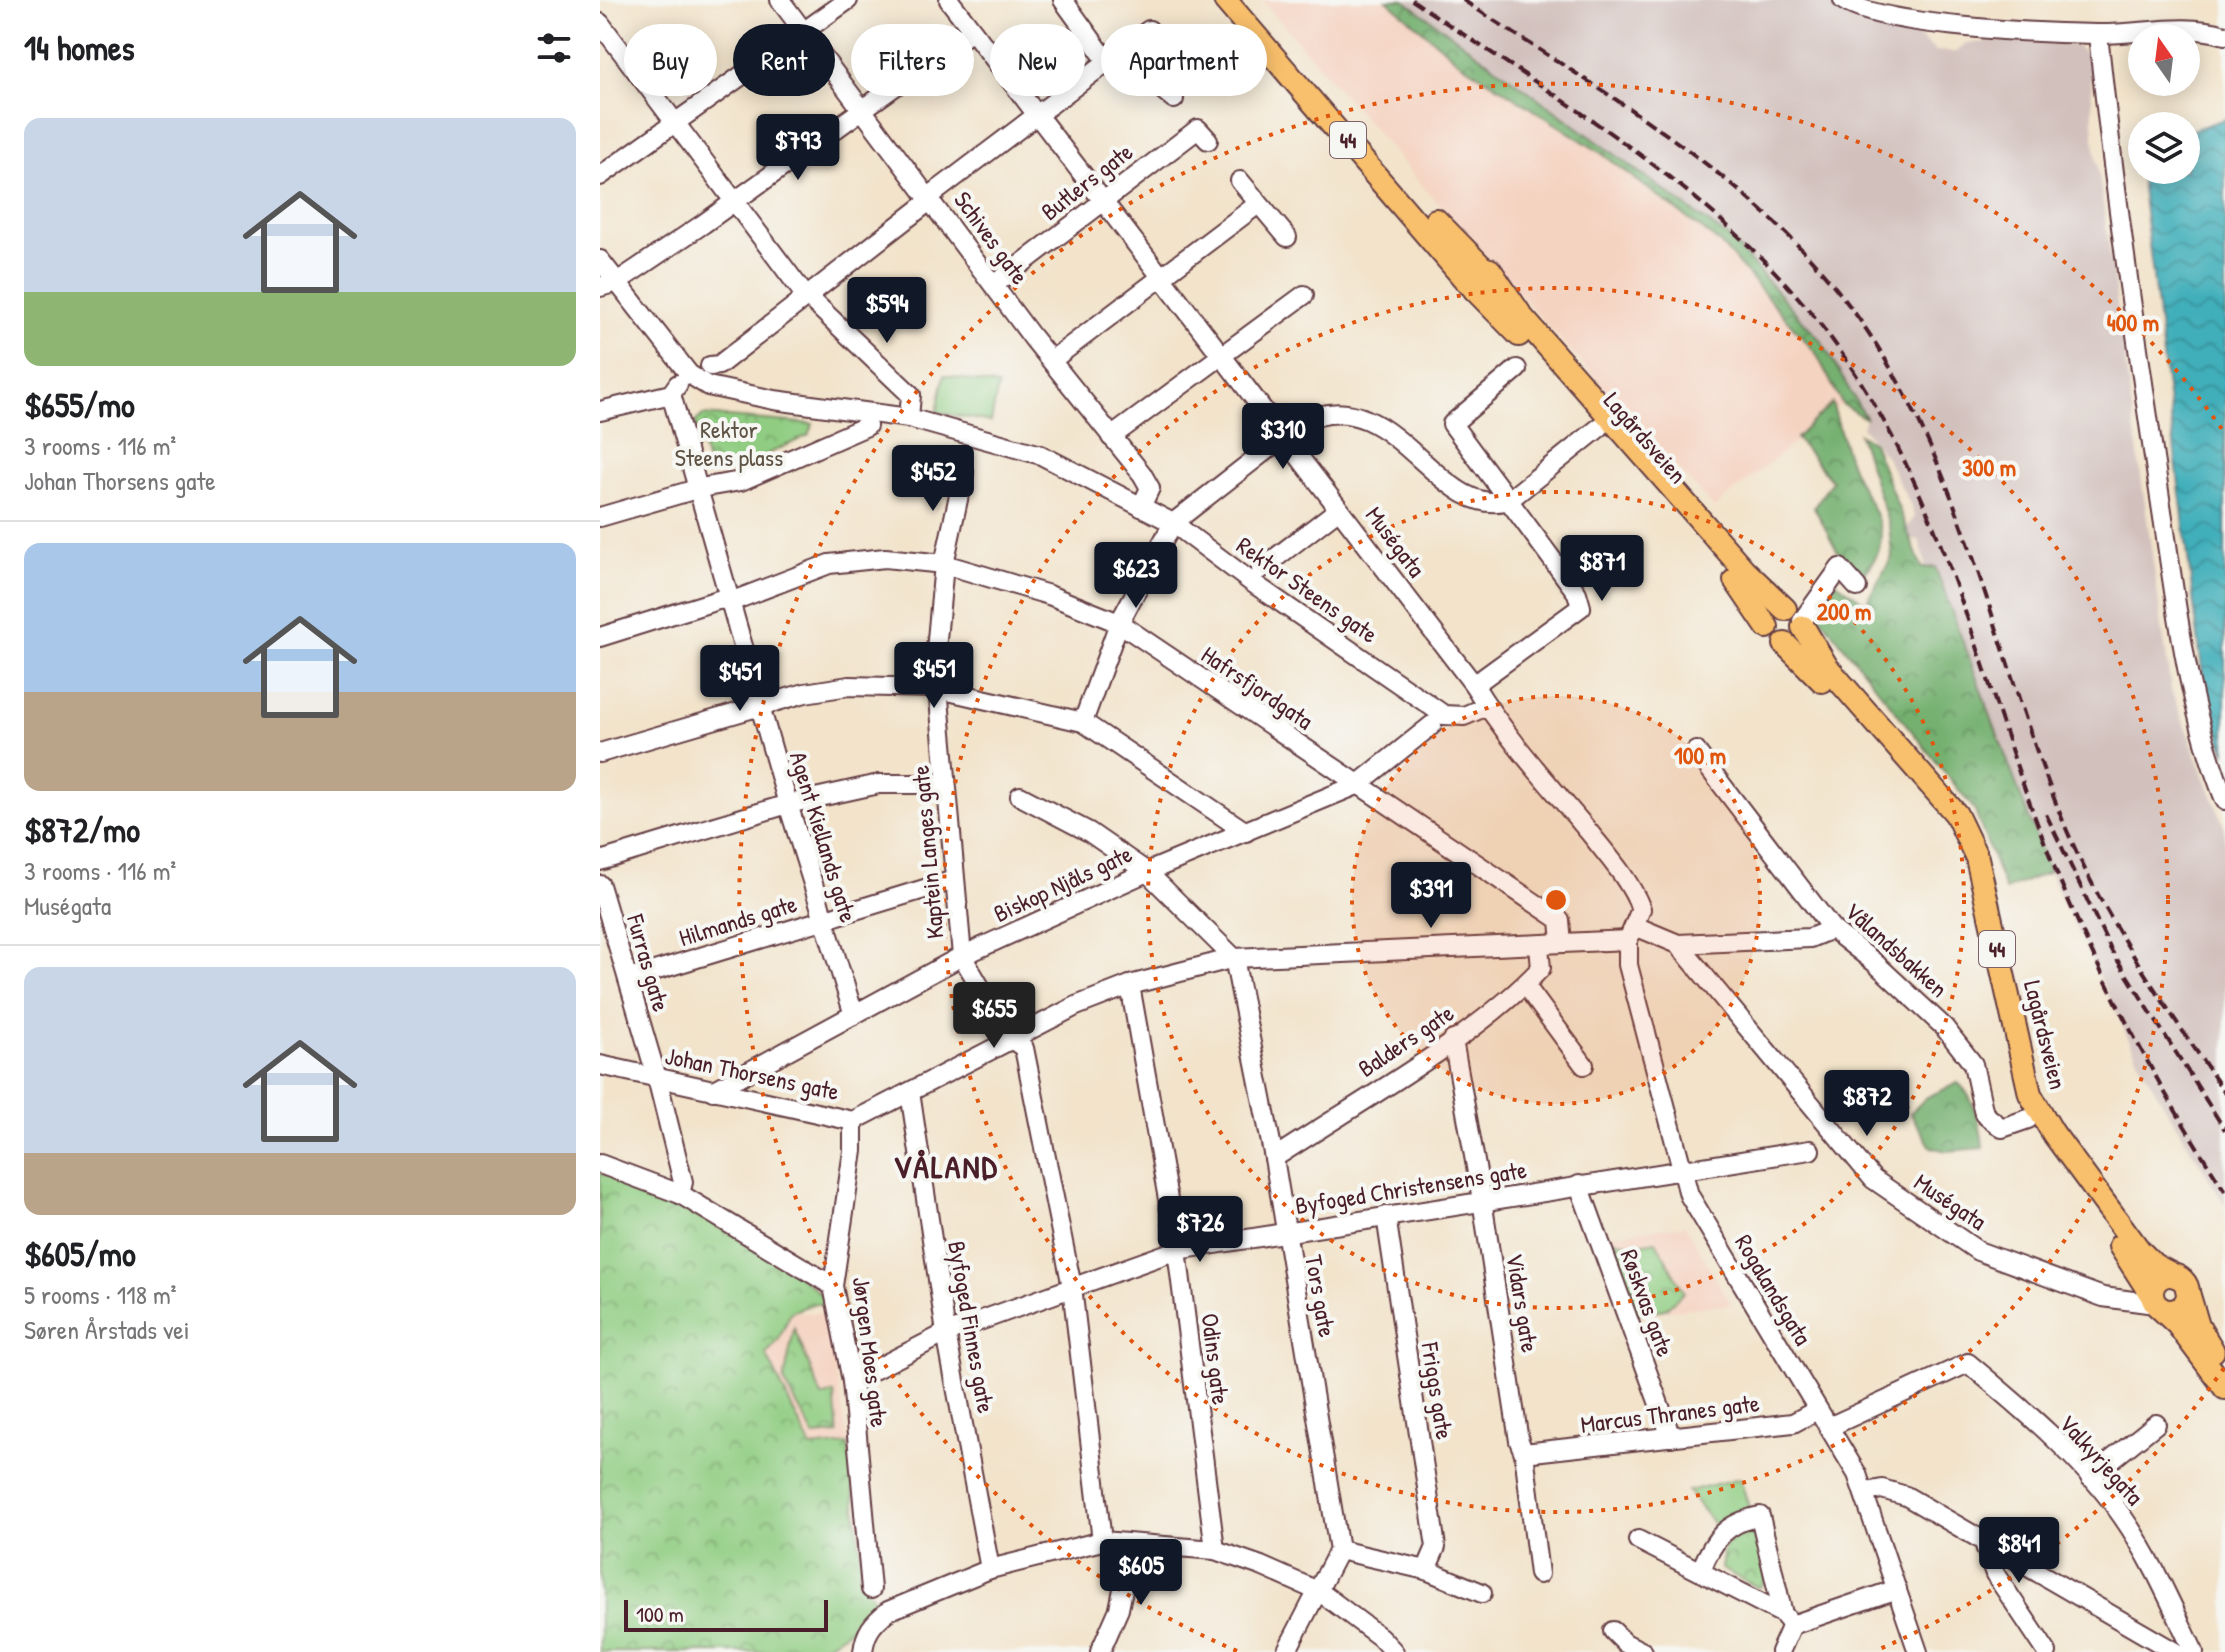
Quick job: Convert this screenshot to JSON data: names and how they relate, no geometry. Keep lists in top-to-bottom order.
{
  "streets": {
    "main road": ["44", "Lagårdsveien"],
    "street": [
      "Butlers gate",
      "Schives gate",
      "Muségata",
      "Rektor Steens gate",
      "Hafrsfjordgata",
      "Agent Kiellands gate",
      "Kaptein Langes gate",
      "Biskop Njåls gate",
      "Hilmands gate",
      "Vålandsbakken",
      "Furras gate",
      "Balders gate",
      "Johan Thorsens gate",
      "Byfoged Christensens gate",
      "Rogalandsgata",
      "Tors gate",
      "Vidars gate",
      "Røskvas gate",
      "Byfoged Finnes gate",
      "Jørgen Moes gate",
      "Odins gate",
      "Friggs gate",
      "Marcus Thranes gate",
      "Valkyrjegata"
    ]
  },
  "crossings": [
    ["44", "Lagårdsveien"],
    ["Butlers gate", "Schives gate"],
    ["Butlers gate", "Muségata"],
    ["Schives gate", "Rektor Steens gate"],
    ["Lagårdsveien", "Muségata"],
    ["Lagårdsveien", "Vålandsbakken"],
    ["Muségata", "Rektor Steens gate"],
    ["Muségata", "Johan Thorsens gate"],
    ["Muségata", "Rogalandsgata"],
    ["Hafrsfjordgata", "Agent Kiellands gate"],
    ["Hafrsfjordgata", "Kaptein Langes gate"],
    ["Hafrsfjordgata", "Biskop Njåls gate"],
    ["Hafrsfjordgata", "Johan Thorsens gate"],
    ["Agent Kiellands gate", "Biskop Njåls gate"],
    ["Agent Kiellands gate", "Hilmands gate"],
    ["Kaptein Langes gate", "Biskop Njåls gate"],
    ["Kaptein Langes gate", "Hilmands gate"],
    ["Kaptein Langes gate", "Johan Thorsens gate"],
    ["Kaptein Langes gate", "Byfoged Christensens gate"],
    ["Biskop Njåls gate", "Johan Thorsens gate"],
    ["Hilmands gate", "Furras gate"],
    ["Furras gate", "Johan Thorsens gate"],
    ["Balders gate", "Johan Thorsens gate"],
    ["Balders gate", "Tors gate"],
    ["Balders gate", "Vidars gate"],
    ["Johan Thorsens gate", "Rogalandsgata"],
    ["Johan Thorsens gate", "Tors gate"],
    ["Johan Thorsens gate", "Byfoged Finnes gate"],
    ["Johan Thorsens gate", "Jørgen Moes gate"],
    ["Johan Thorsens gate", "Odins gate"],
    ["Byfoged Christensens gate", "Rogalandsgata"],
    ["Byfoged Christensens gate", "Tors gate"],
    ["Byfoged Christensens gate", "Vidars gate"],
    ["Byfoged Christensens gate", "Røskvas gate"],
    ["Byfoged Christensens gate", "Byfoged Finnes gate"],
    ["Byfoged Christensens gate", "Jørgen Moes gate"],
    ["Byfoged Christensens gate", "Odins gate"],
    ["Byfoged Christensens gate", "Friggs gate"],
    ["Rogalandsgata", "Marcus Thranes gate"],
    ["Rogalandsgata", "Valkyrjegata"],
    ["Vidars gate", "Marcus Thranes gate"],
    ["Røskvas gate", "Marcus Thranes gate"]
  ],
  "districts": ["VÅLAND"],
  "parks": ["Rektor Steens plass"],
  "scale_bar": "100 m",
  "north": "top",
  "page": {
    "heading": "14 homes",
    "chip": [
      "Buy",
      "Rent",
      "Filters",
      "New",
      "Apartment"
    ],
    "list": [
      {
        "name": "$655/mo",
        "note": "3 rooms · 116 m² · Johan Thorsens gate"
      },
      {
        "name": "$872/mo",
        "note": "3 rooms · 116 m² · Muségata"
      },
      {
        "name": "$605/mo",
        "note": "5 rooms · 118 m² · Søren Årstads vei"
      }
    ],
    "price": [
      "$793",
      "$594",
      "$310",
      "$452",
      "$871",
      "$623",
      "$451",
      "$451",
      "$391",
      "$655",
      "$872",
      "$726",
      "$841",
      "$605"
    ],
    "scale": "100 m"
  },
  "rings": [
    "400 m",
    "300 m",
    "200 m",
    "100 m"
  ]
}
